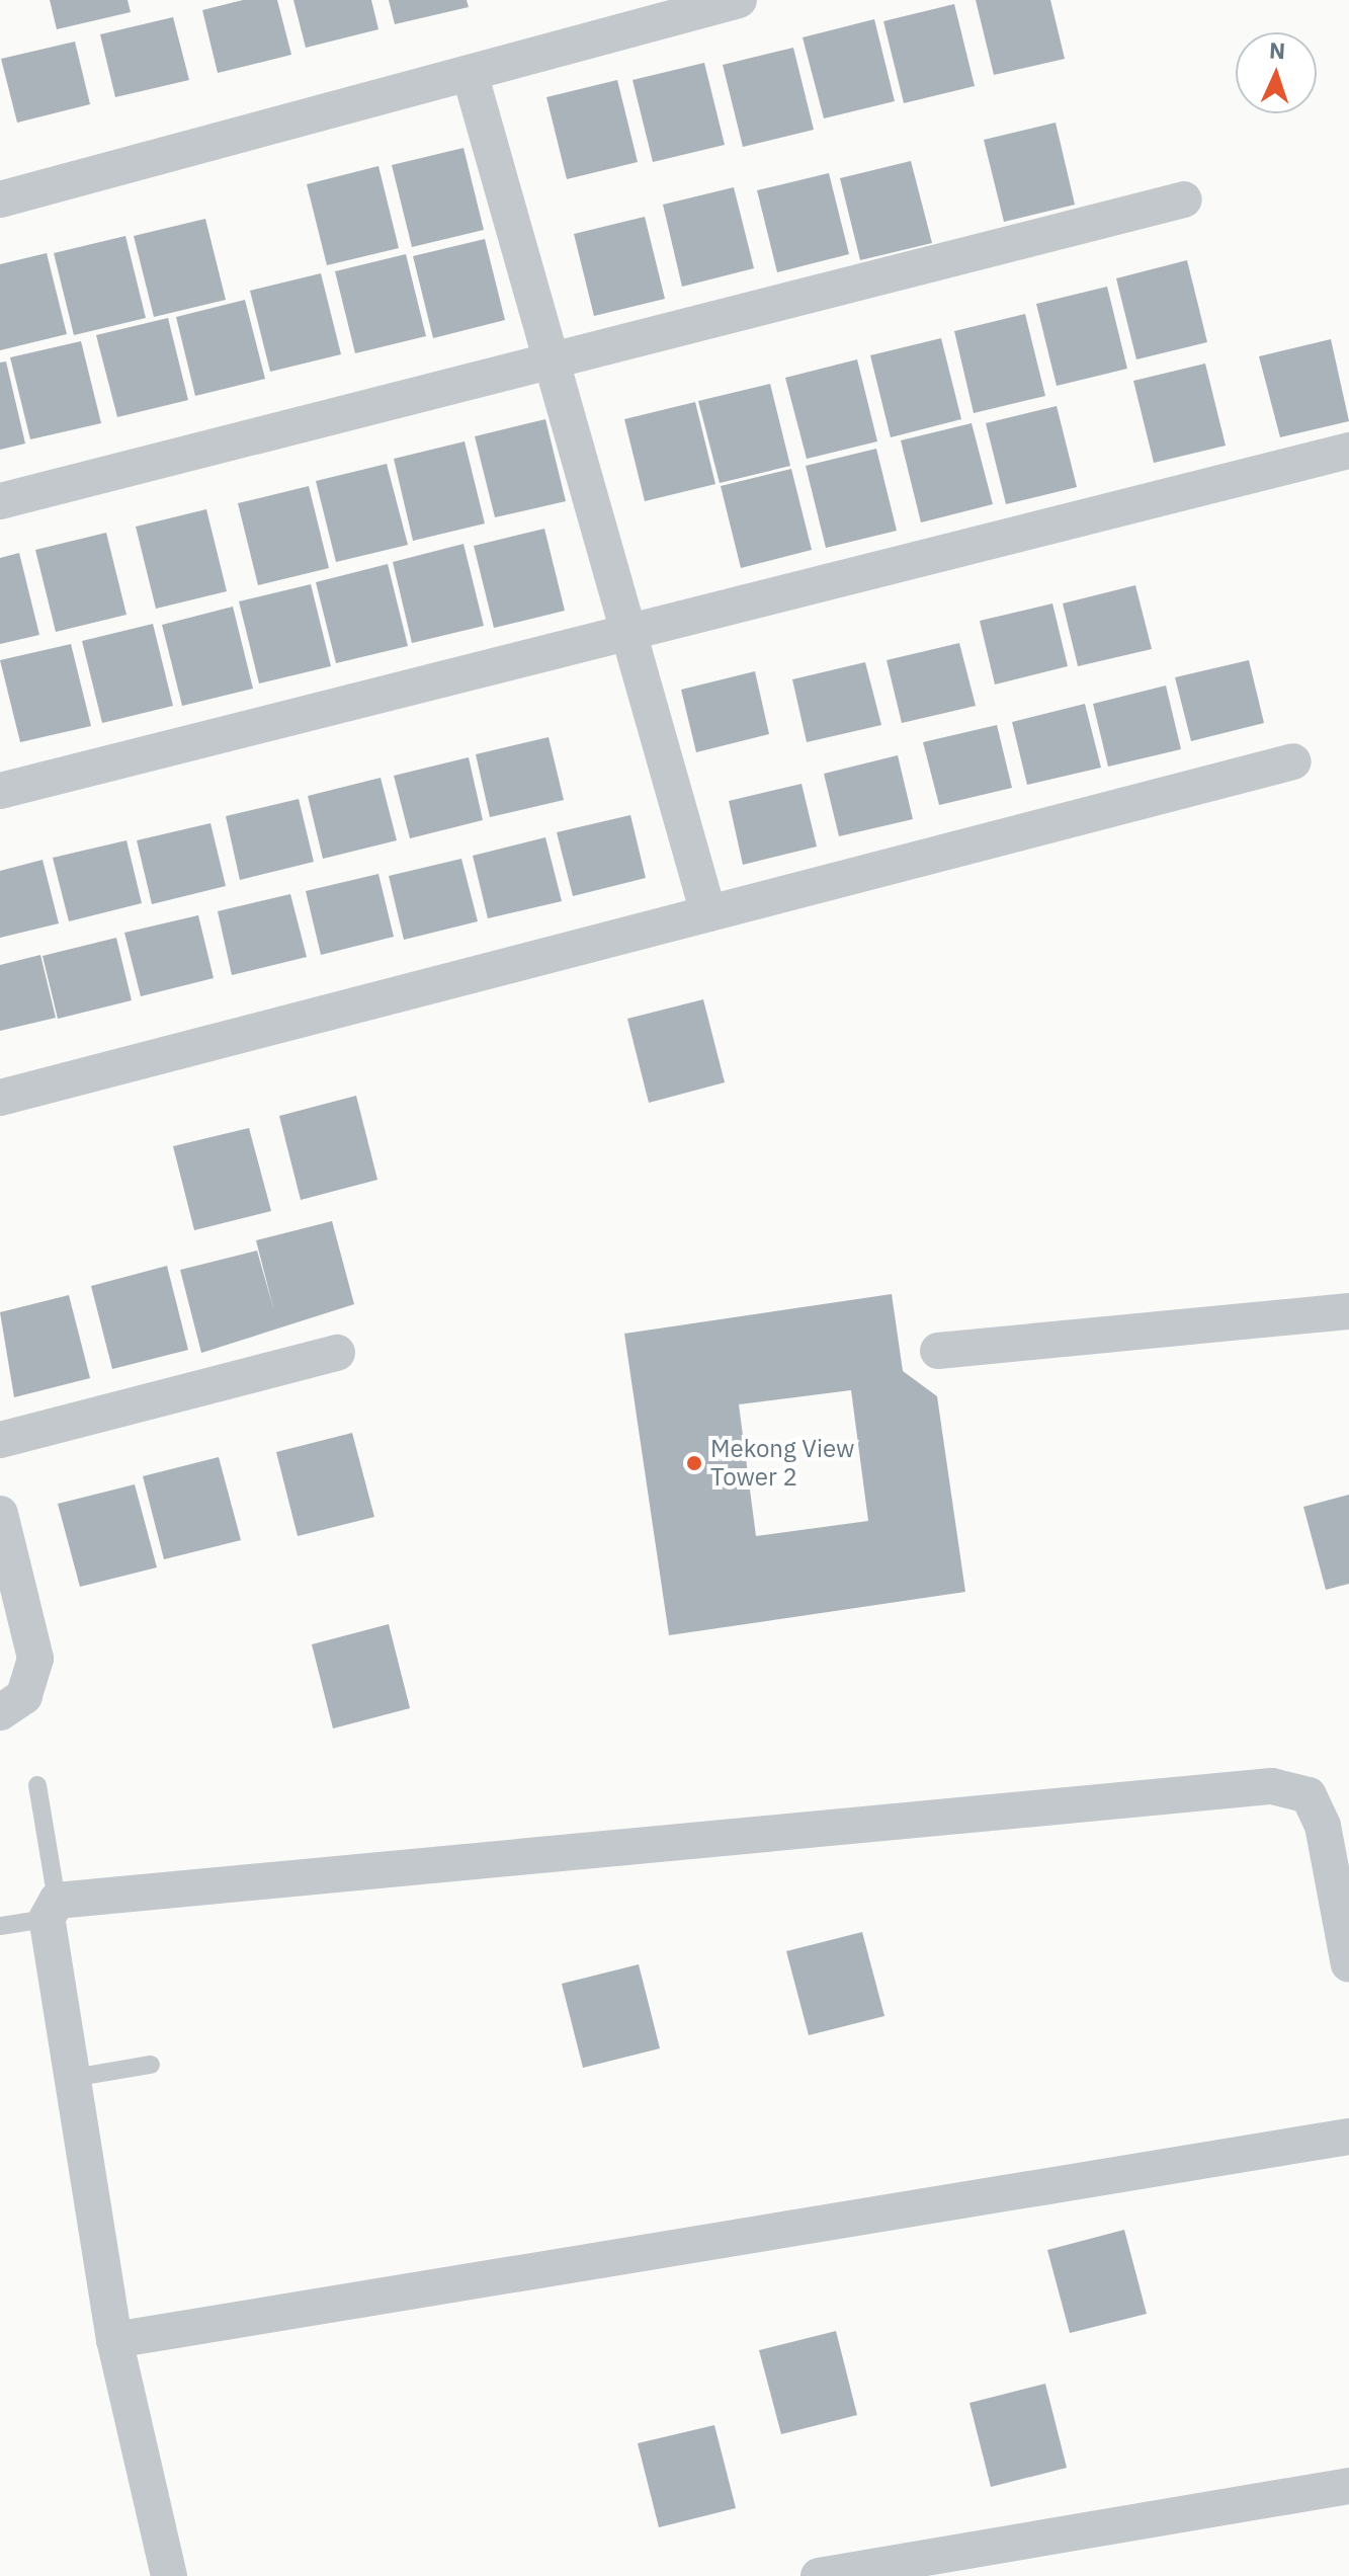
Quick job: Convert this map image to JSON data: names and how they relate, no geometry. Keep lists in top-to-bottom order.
{
  "places": ["Mekong View Tower 2"],
  "north": "top"
}
